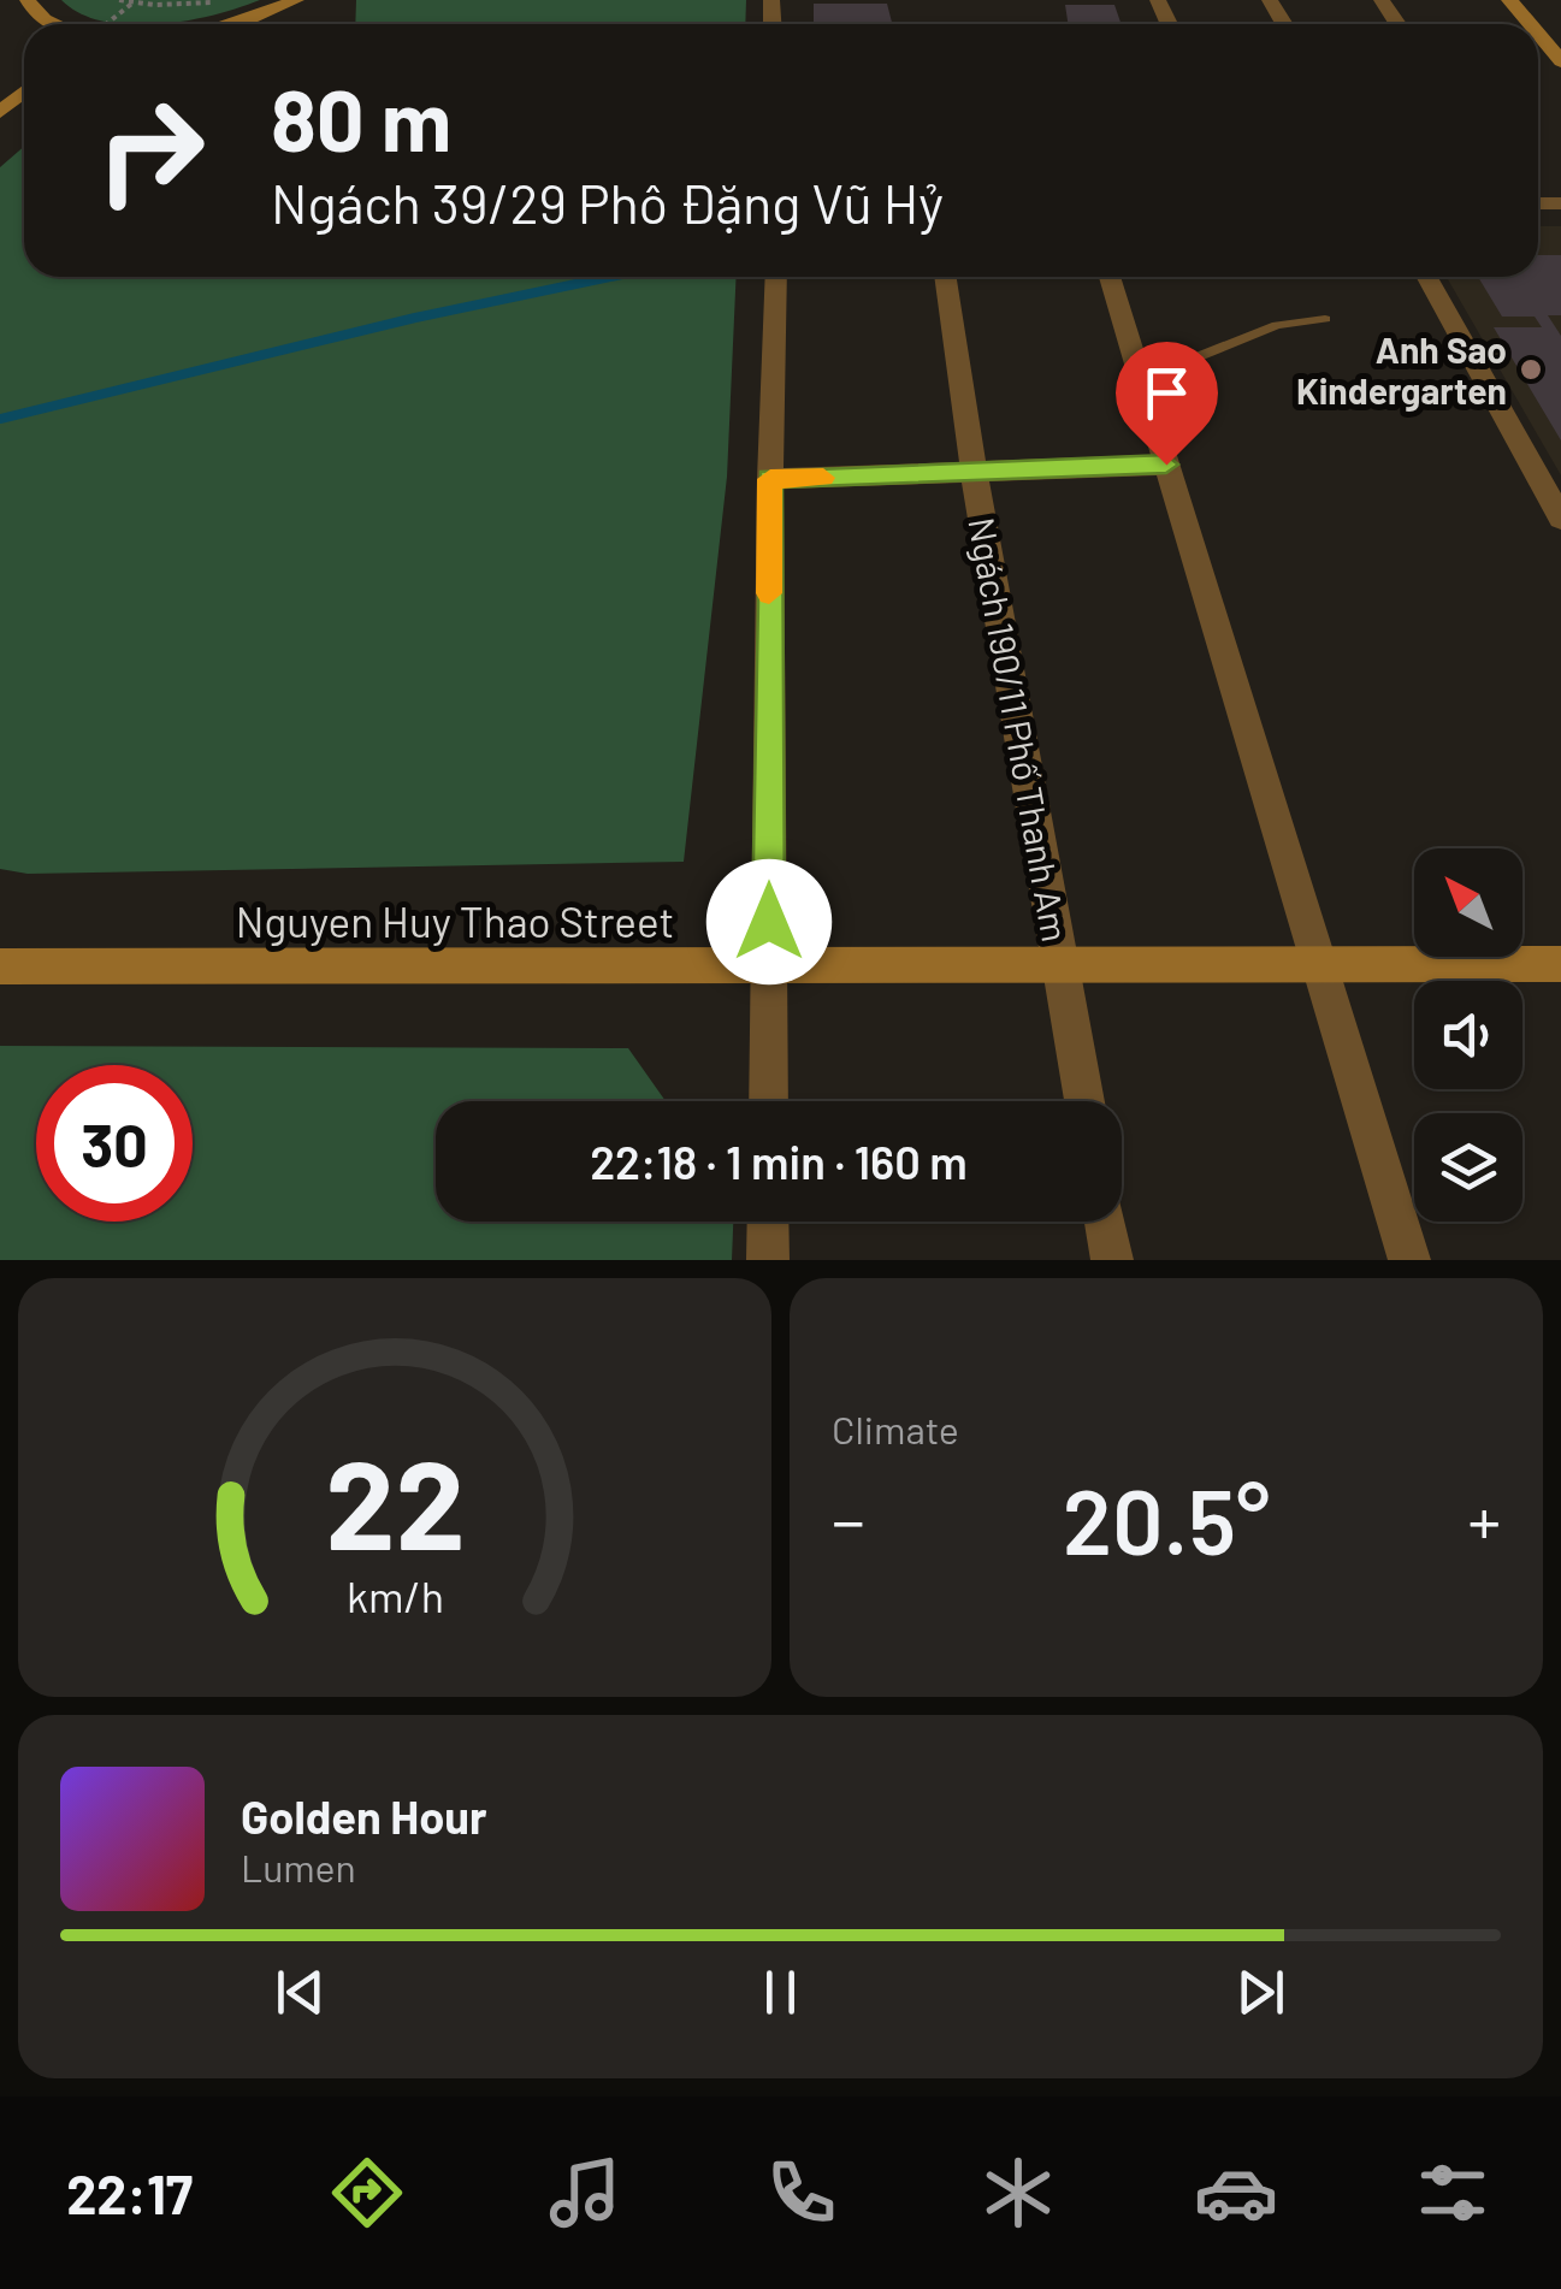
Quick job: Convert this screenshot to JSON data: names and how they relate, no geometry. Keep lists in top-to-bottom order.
{
  "streets": {
    "street": ["Ngách 190/11 Phố Thanh Am", "Nguyen Huy Thao Street"]
  },
  "crossings": [
    ["Ngách 190/11 Phố Thanh Am", "Nguyen Huy Thao Street"]
  ],
  "places": ["Anh Sao Kindergarten"],
  "north": "top left",
  "page": {
    "turn": ["80 m", "Ngách 39/29 Phô Đặng Vũ Hỷ"],
    "limit": "30",
    "trip": "22:18 · 1 min · 160 m",
    "tile": "Climate",
    "heat": ["−", "20.5°", "+"],
    "song": ["Golden Hour", "Lumen"],
    "tabs": "22:17",
    "gauge": ["22", "km/h"]
  }
}
